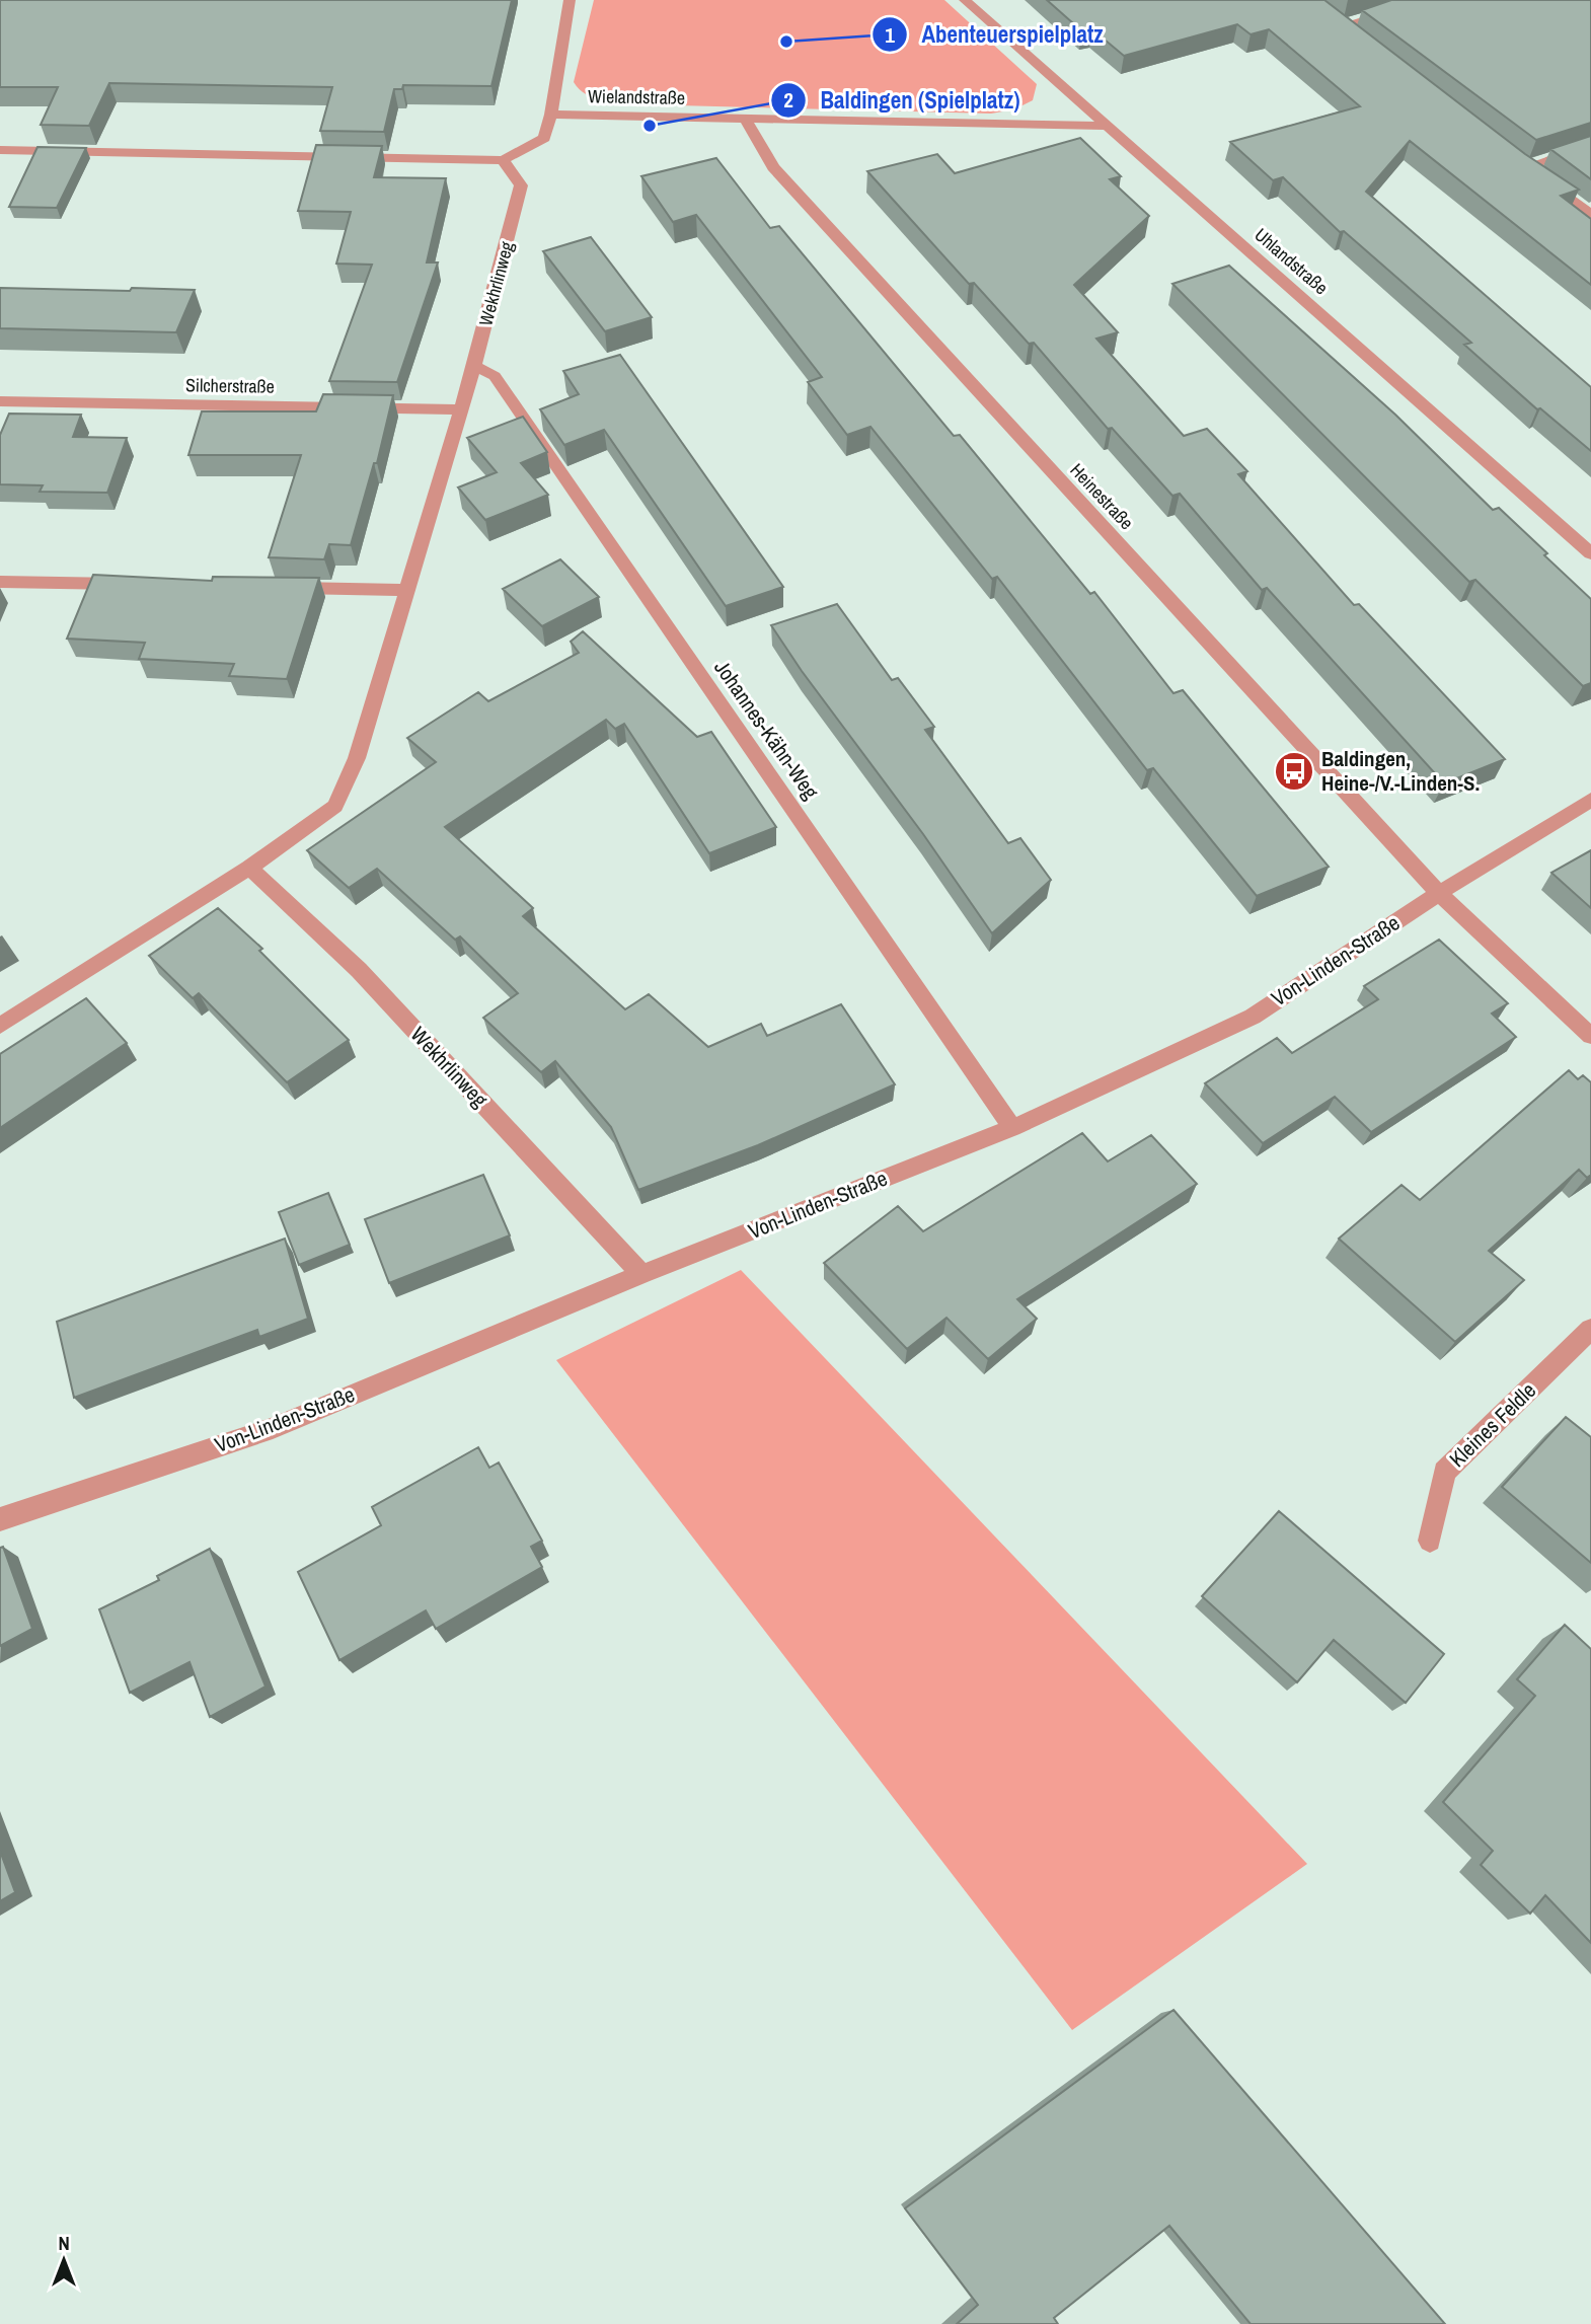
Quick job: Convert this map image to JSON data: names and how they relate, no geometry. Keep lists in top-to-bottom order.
{
  "streets": {
    "street": [
      "Wielandstraße",
      "Uhlandstraße",
      "Wekhrlinweg",
      "Silcherstraße",
      "Heinestraße",
      "Johannes-Kähn-Weg",
      "Von-Linden-Straße",
      "Kleines Feldle"
    ]
  },
  "crossings": [
    ["Wielandstraße", "Uhlandstraße"],
    ["Wielandstraße", "Heinestraße"],
    ["Wekhrlinweg", "Silcherstraße"],
    ["Wekhrlinweg", "Johannes-Kähn-Weg"],
    ["Wekhrlinweg", "Von-Linden-Straße"],
    ["Heinestraße", "Von-Linden-Straße"],
    ["Johannes-Kähn-Weg", "Von-Linden-Straße"]
  ],
  "places": {
    "other": ["Abenteuerspielplatz", "Baldingen (Spielplatz)"],
    "bus stop": ["Baldingen, Heine-/V.-Linden-S."]
  },
  "north": "top"
}
